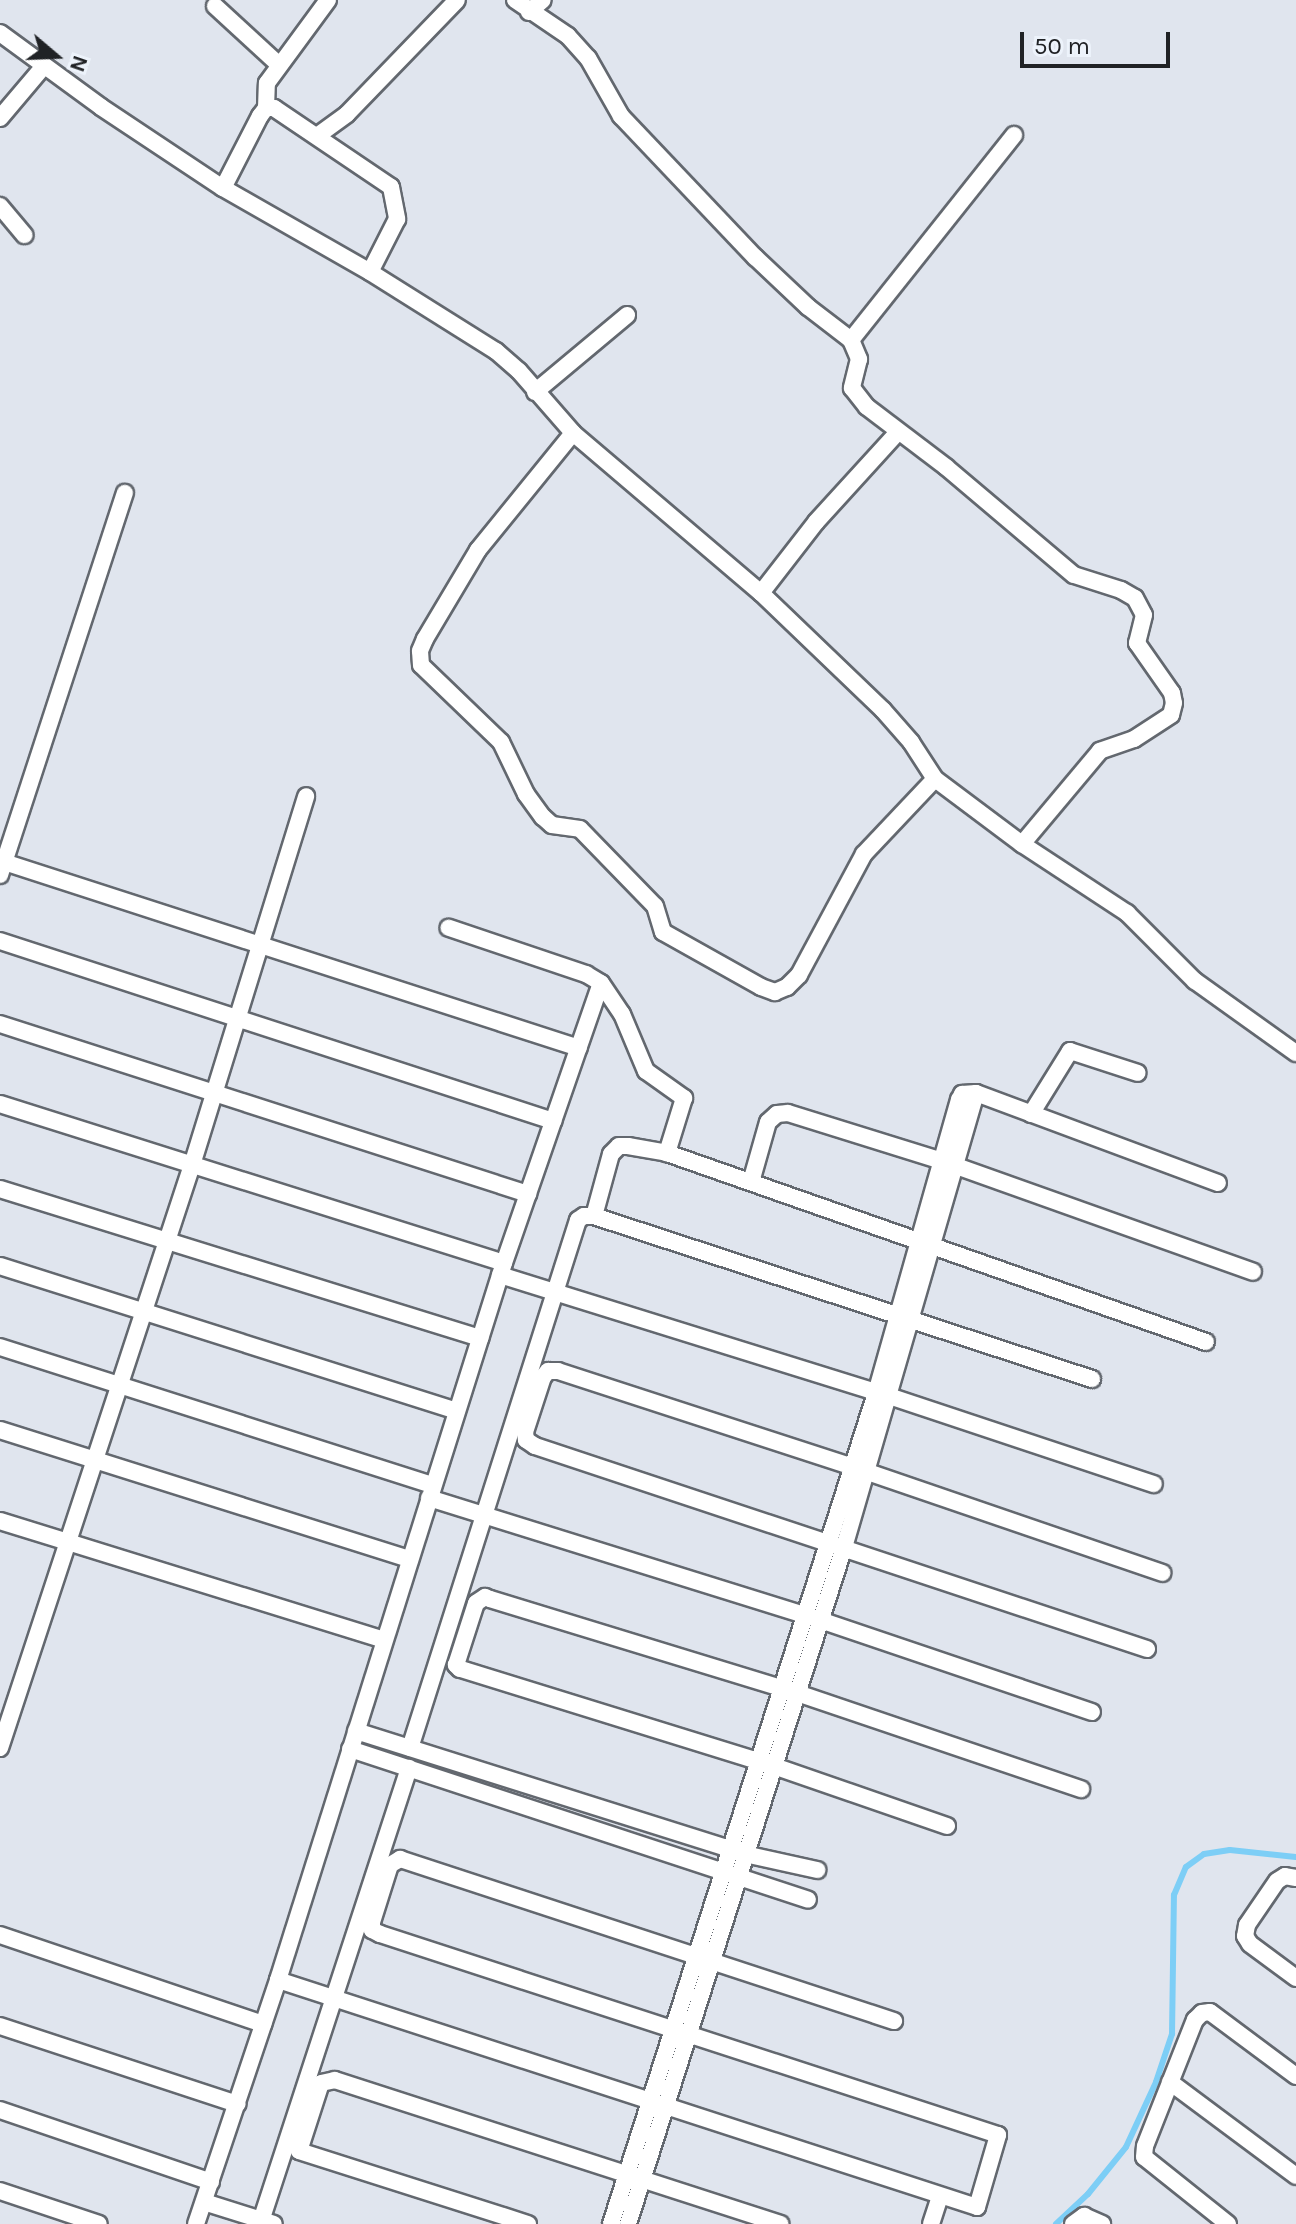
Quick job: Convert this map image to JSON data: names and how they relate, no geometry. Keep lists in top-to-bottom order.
{
  "scale_bar": "50 m",
  "north": "right"
}
